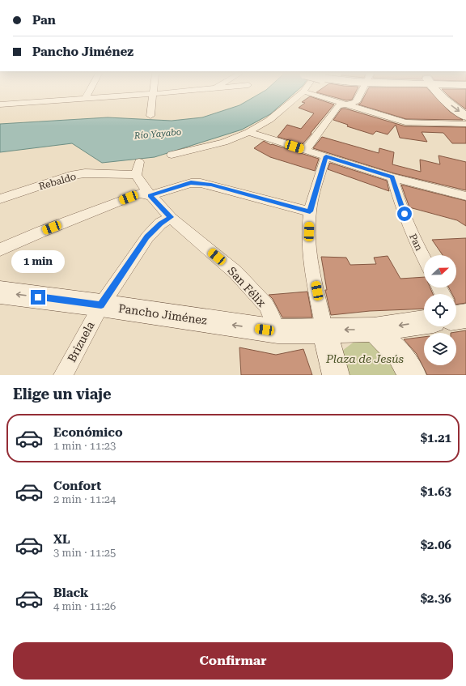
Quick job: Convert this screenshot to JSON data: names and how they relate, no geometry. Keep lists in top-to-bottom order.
{
  "streets": {
    "main road": ["Pancho Jiménez"],
    "street": [
      "Rebaldo",
      "Pan",
      "San Félix",
      "Brizuela"
    ]
  },
  "crossings": [
    ["Rebaldo", "San Félix"],
    ["San Félix", "Pancho Jiménez"],
    ["San Félix", "Brizuela"],
    ["Pancho Jiménez", "Brizuela"]
  ],
  "one_way": ["Pancho Jiménez"],
  "water": ["Río Yayabo"],
  "parks": ["Plaza de Jesús"],
  "north": "right",
  "page": {
    "banner": ["Pan", "Pancho Jiménez"],
    "bubble": "1 min",
    "heading": "Elige un viaje",
    "list": [
      {
        "name": "Económico",
        "note": "1 min · 11:23",
        "value": "$1.21"
      },
      {
        "name": "Confort",
        "note": "2 min · 11:24",
        "value": "$1.63"
      },
      {
        "name": "XL",
        "note": "3 min · 11:25",
        "value": "$2.06"
      },
      {
        "name": "Black",
        "note": "4 min · 11:26",
        "value": "$2.36"
      }
    ],
    "buttons": "Confirmar"
  }
}
